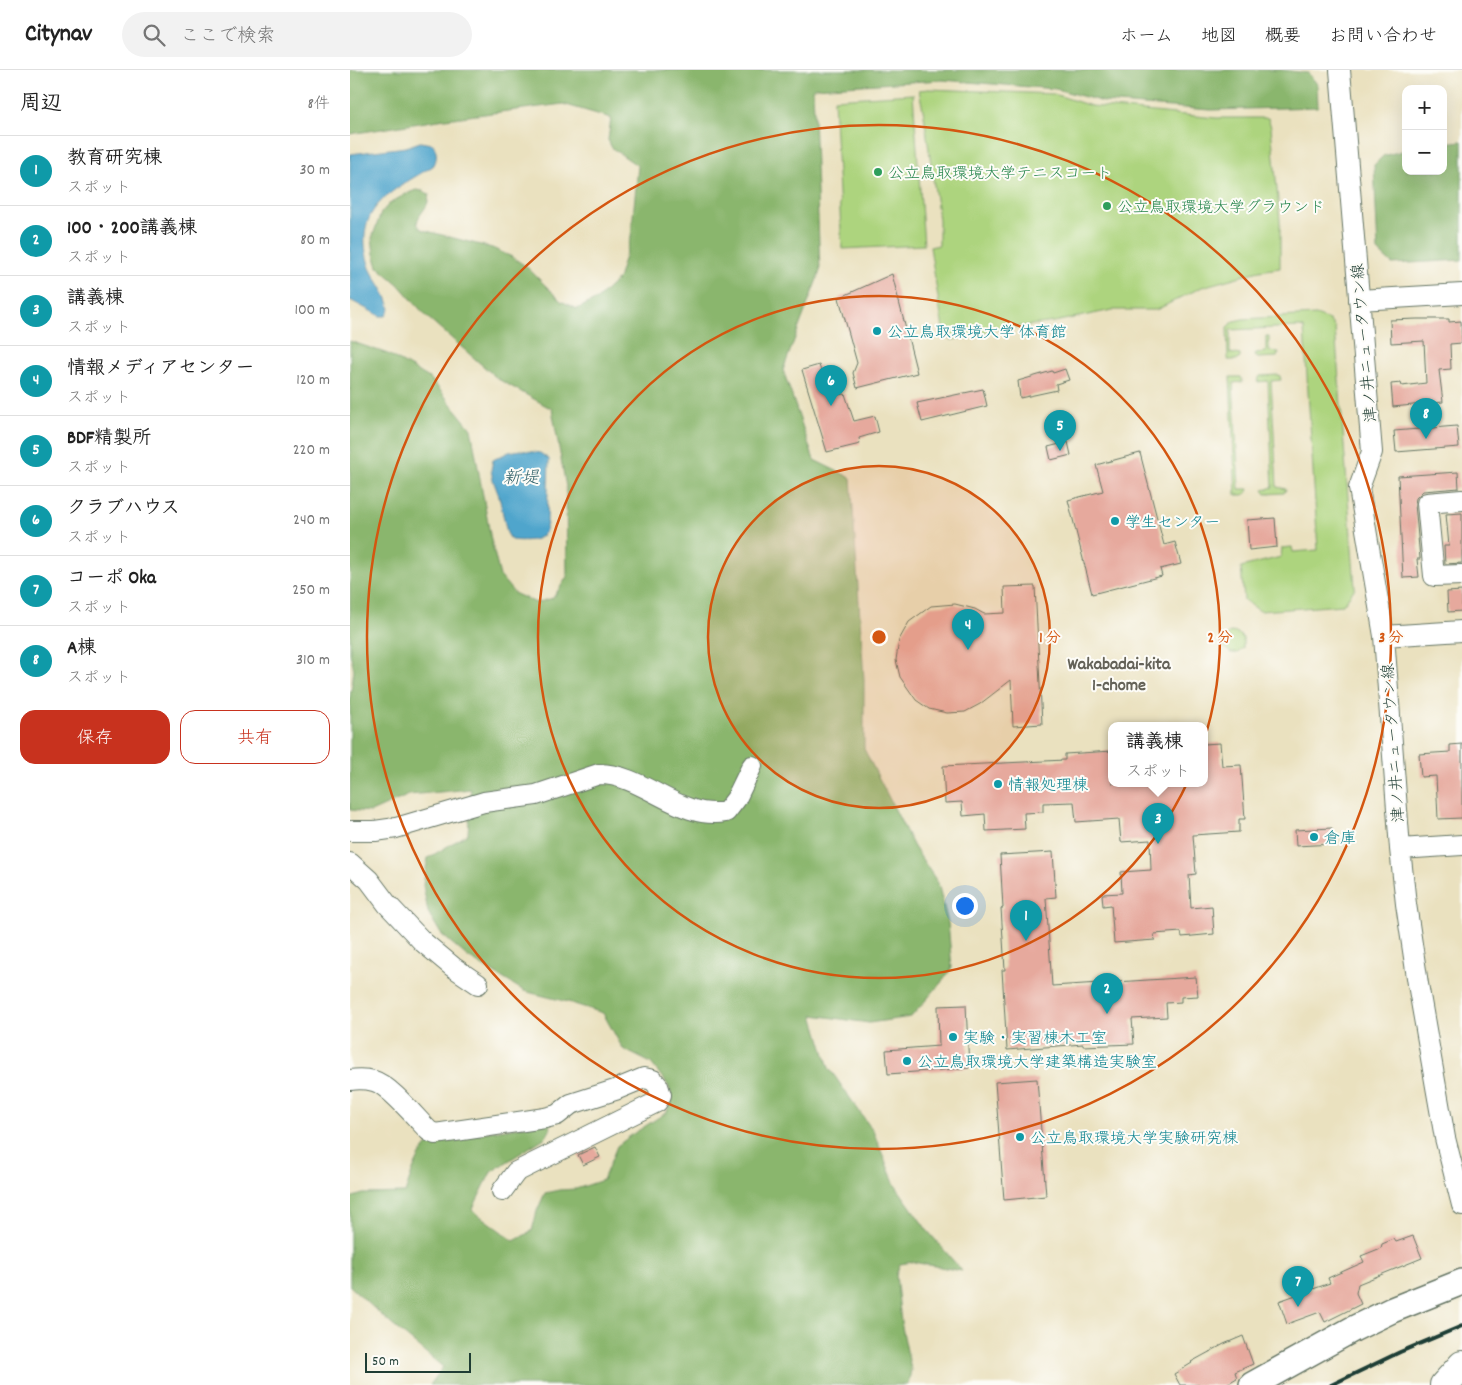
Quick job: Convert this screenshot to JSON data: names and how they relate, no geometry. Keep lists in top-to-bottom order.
{
  "streets": {
    "street": ["津ノ井ニュータウン線"]
  },
  "districts": ["Wakabadai-kita 1-chome"],
  "water": ["新堤"],
  "places": [
    "公立鳥取環境大学テニスコート",
    "公立鳥取環境大学グラウンド",
    "公立鳥取環境大学 体育館",
    "学生センター",
    "情報処理棟",
    "倉庫",
    "実験・実習棟木工室",
    "公立鳥取環境大学建築構造実験室",
    "公立鳥取環境大学実験研究棟"
  ],
  "scale_bar": "50 m",
  "page": {
    "header": "Citynav",
    "search": "ここで検索",
    "nav": [
      "ホーム",
      "地図",
      "概要",
      "お問い合わせ"
    ],
    "heading": ["周辺", "8件"],
    "map_buttons": ["+", "−"],
    "list": [
      {
        "mark": "1",
        "name": "教育研究棟",
        "note": "スポット",
        "value": "30 m"
      },
      {
        "mark": "2",
        "name": "100・200講義棟",
        "note": "スポット",
        "value": "80 m"
      },
      {
        "mark": "3",
        "name": "講義棟",
        "note": "スポット",
        "value": "100 m"
      },
      {
        "mark": "4",
        "name": "情報メディアセンター",
        "note": "スポット",
        "value": "120 m"
      },
      {
        "mark": "5",
        "name": "BDF精製所",
        "note": "スポット",
        "value": "220 m"
      },
      {
        "mark": "6",
        "name": "クラブハウス",
        "note": "スポット",
        "value": "240 m"
      },
      {
        "mark": "7",
        "name": "コーポ Oka",
        "note": "スポット",
        "value": "250 m"
      },
      {
        "mark": "8",
        "name": "A棟",
        "note": "スポット",
        "value": "310 m"
      }
    ],
    "pins": [
      "6",
      "8",
      "5",
      "4",
      "3",
      "1",
      "2",
      "7"
    ],
    "buttons": ["保存", "共有"],
    "popup": ["講義棟", "スポット"],
    "scale": "50 m"
  },
  "rings": ["1 分", "2 分", "3 分"]
}
